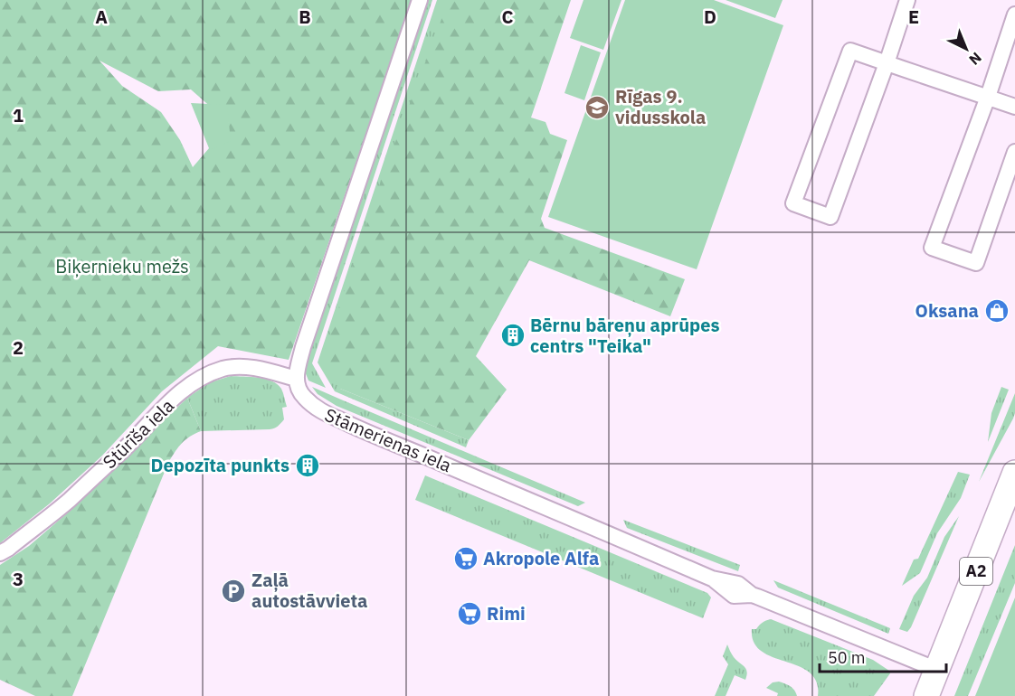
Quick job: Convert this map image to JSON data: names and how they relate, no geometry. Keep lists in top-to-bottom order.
{
  "streets": {
    "highway": ["A2"],
    "street": ["Stūrīša iela", "Stāmerienas iela"]
  },
  "crossings": [
    ["Stūrīša iela", "Stāmerienas iela"],
    ["Stāmerienas iela", "A2"]
  ],
  "parks": ["Biķernieku mežs"],
  "places": {
    "school or university": ["Rīgas 9. vidusskola"],
    "shop": ["Oksana"],
    "building": ["Bērnu bāreņu aprūpes centrs \"Teika\"", "Depozīta punkts"],
    "supermarket": ["Akropole Alfa", "Rimi"],
    "parking": ["Zaļā autostāvvieta"]
  },
  "scale_bar": "50 m",
  "north": "bottom right",
  "grid": {
    "columns": [
      "A",
      "B",
      "C",
      "D",
      "E"
    ],
    "rows": ["1", "2", "3"]
  }
}
